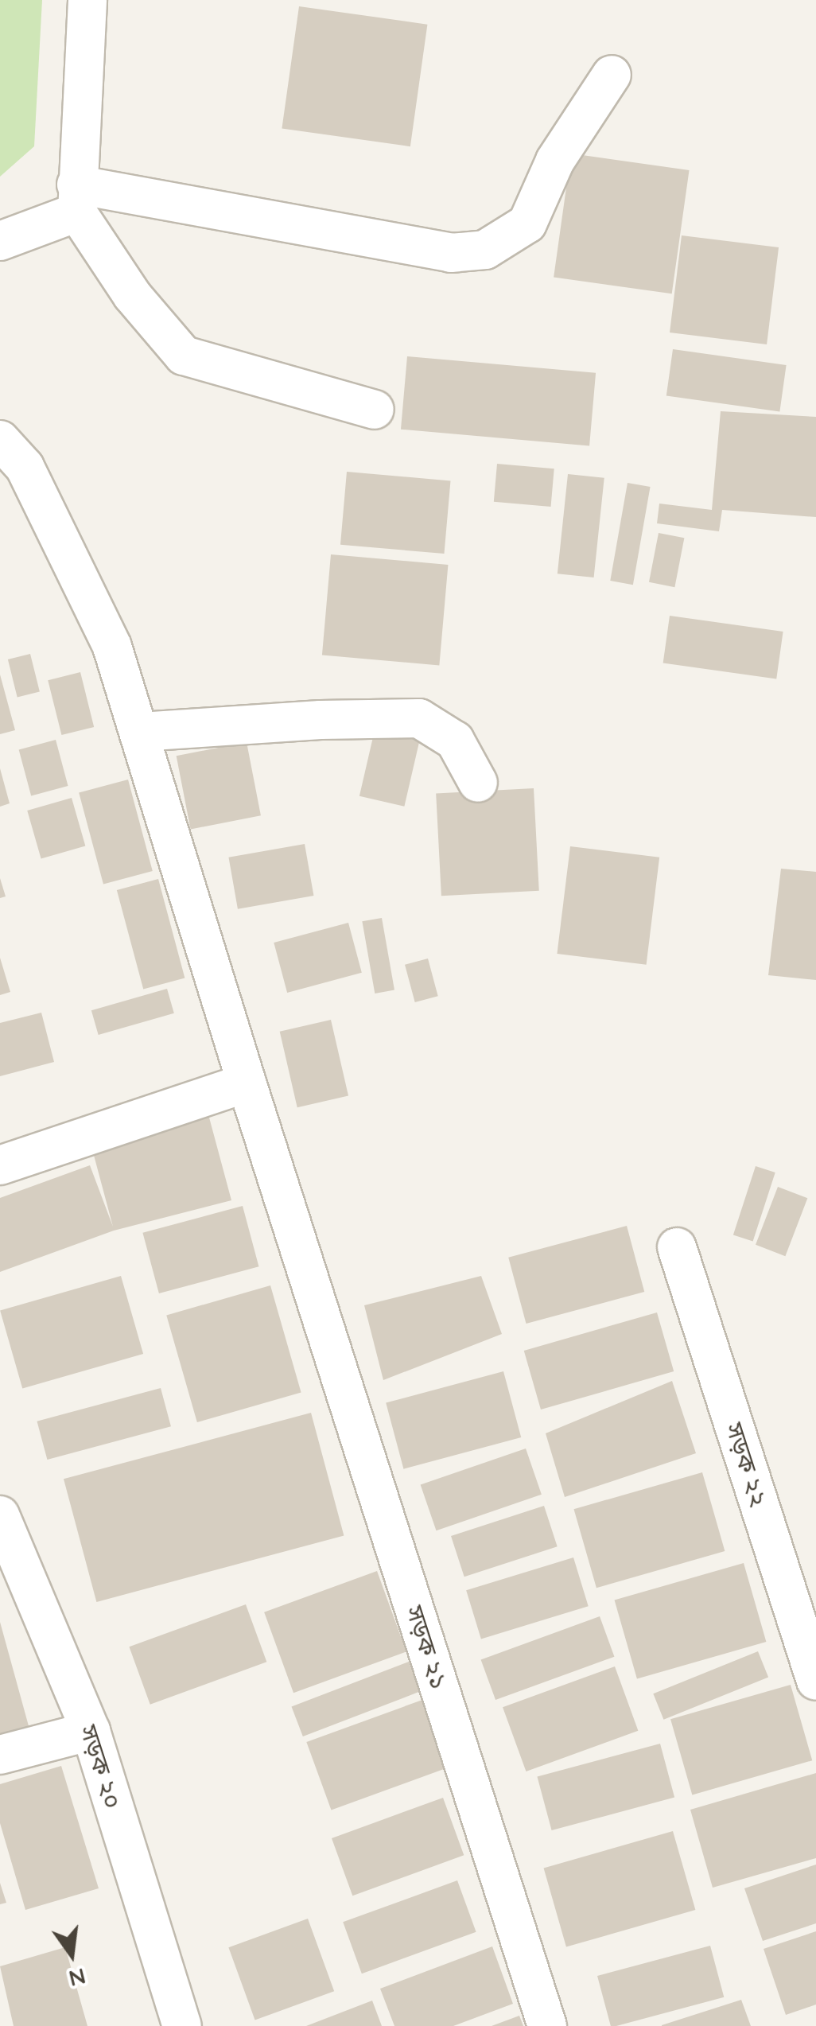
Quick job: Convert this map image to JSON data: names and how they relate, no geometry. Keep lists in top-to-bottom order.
{
  "streets": {
    "street": ["সড়ক ২২", "সড়ক ২১", "সড়ক ২০"]
  },
  "north": "bottom"
}
